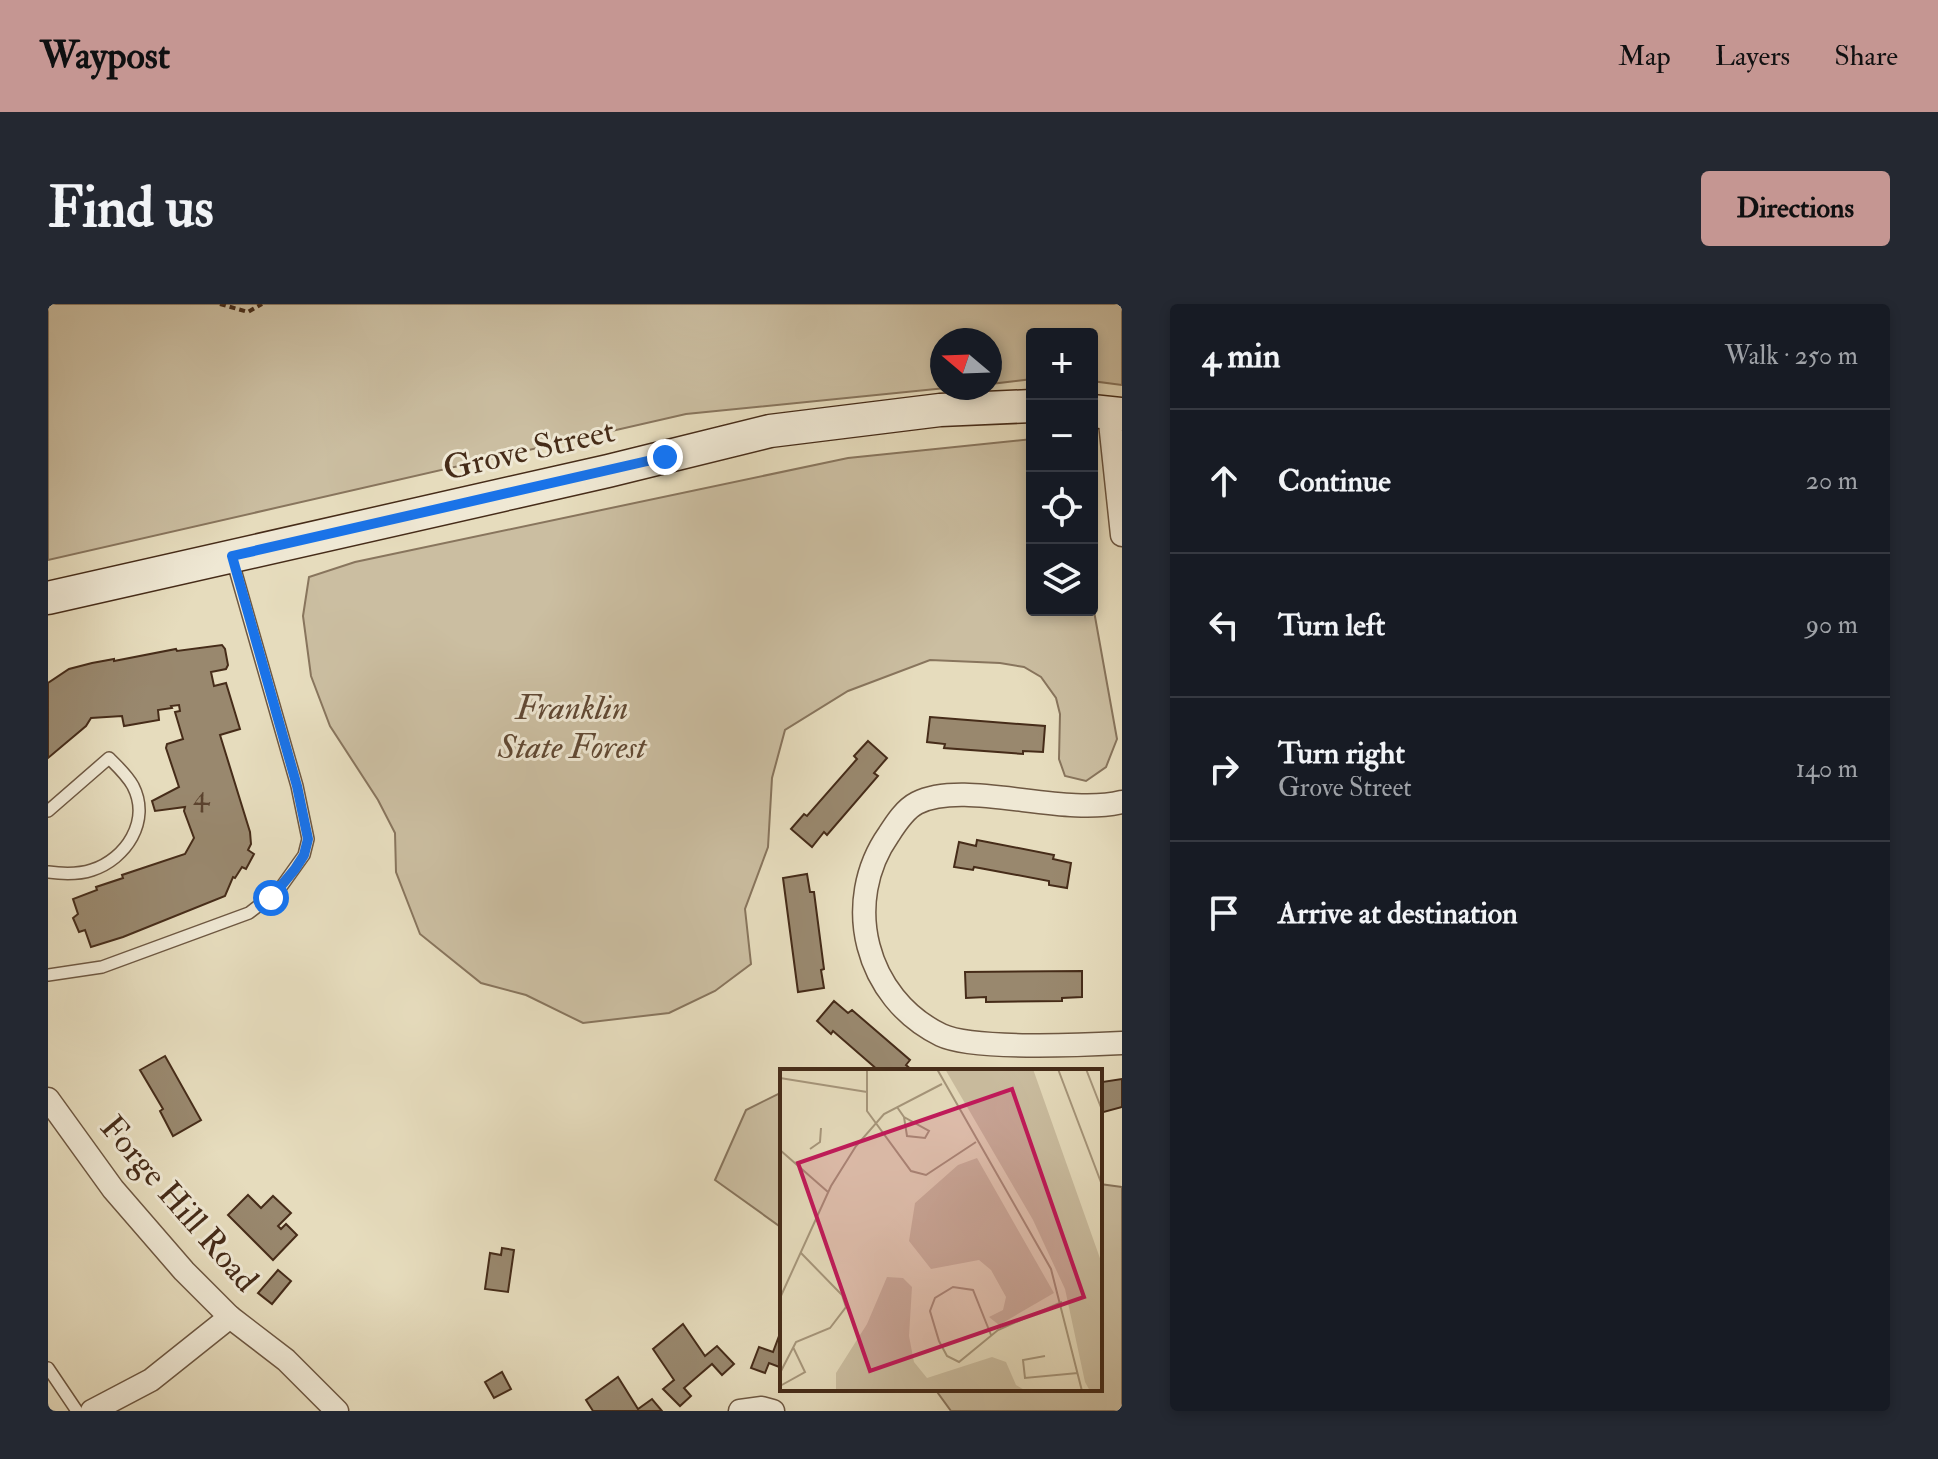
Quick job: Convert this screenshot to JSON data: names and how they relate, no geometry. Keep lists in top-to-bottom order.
{
  "streets": {
    "main road": ["Grove Street"],
    "street": ["Forge Hill Road"]
  },
  "parks": ["Franklin State Forest"],
  "house_numbers": ["4"],
  "north": "left",
  "page": {
    "header": "Waypost",
    "nav": ["Map", "Layers", "Share"],
    "buttons": "Directions",
    "title": "Find us",
    "heading": ["4 min", "Walk · 250 m"],
    "map_buttons": ["+", "−"],
    "list": [
      ["Continue", "20 m"],
      ["Turn left", "90 m"],
      ["Turn right", "Grove Street", "140 m"],
      "Arrive at destination"
    ]
  }
}
